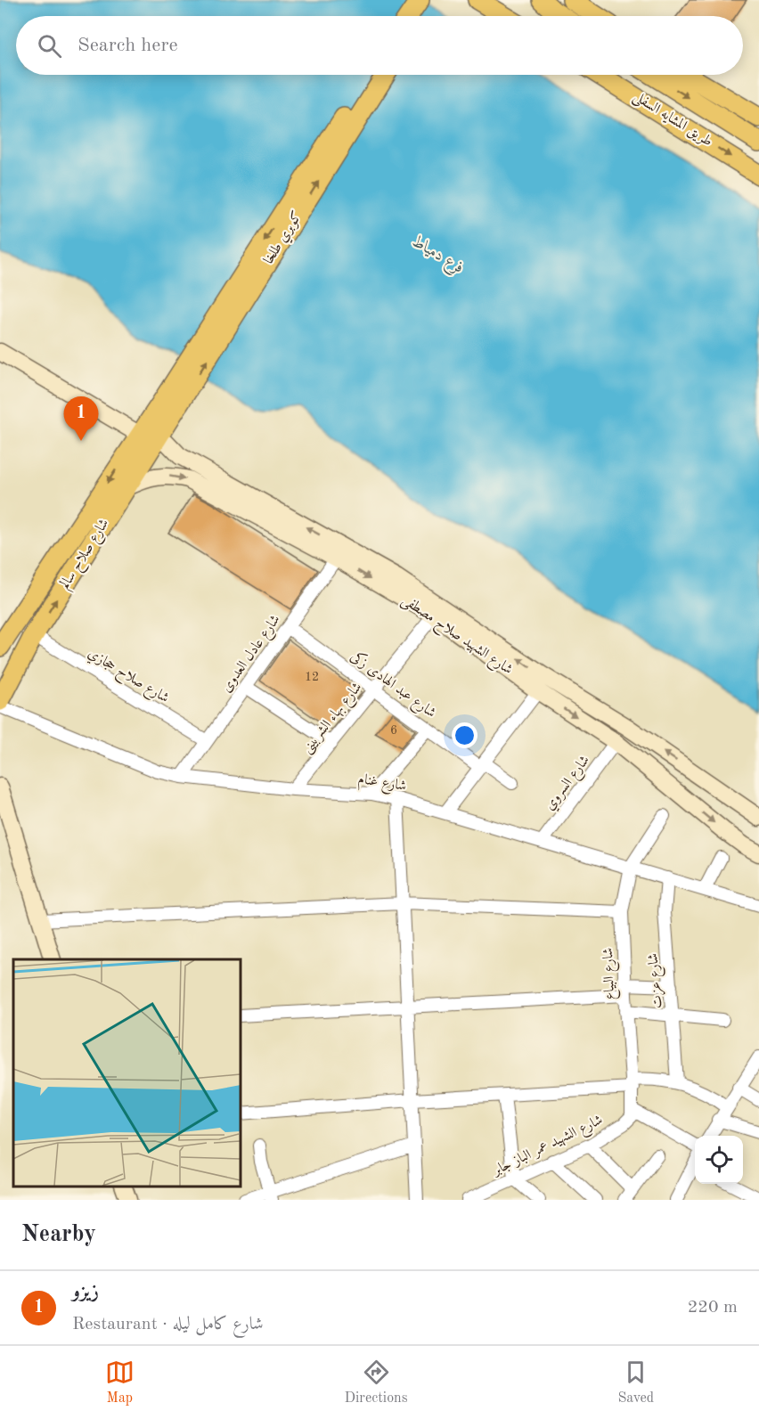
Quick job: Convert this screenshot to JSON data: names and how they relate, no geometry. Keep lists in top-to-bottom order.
{
  "streets": {
    "main road": [
      "طريق المشايه السفلى",
      "كوبري طلخا",
      "شارع صلاح سالم",
      "شارع الشهيد صلاح مصطفى"
    ],
    "street": [
      "شارع عادل العدوى",
      "شارع صلاح حجازي",
      "شارع عبد الهادى زكى",
      "شارع بهاء الشربينى",
      "شارع غنام",
      "شارع السروي",
      "شارع البياع",
      "شارع عزت",
      "شارع الشهيد عمر الباز جابر"
    ]
  },
  "crossings": [
    ["كوبري طلخا", "شارع صلاح سالم"],
    ["شارع صلاح سالم", "شارع الشهيد صلاح مصطفى"],
    ["شارع صلاح سالم", "شارع صلاح حجازي"],
    ["شارع الشهيد صلاح مصطفى", "شارع عادل العدوى"],
    ["شارع الشهيد صلاح مصطفى", "شارع بهاء الشربينى"],
    ["شارع الشهيد صلاح مصطفى", "شارع السروي"],
    ["شارع عادل العدوى", "شارع صلاح حجازي"],
    ["شارع عادل العدوى", "شارع عبد الهادى زكى"],
    ["شارع عادل العدوى", "شارع غنام"],
    ["شارع عبد الهادى زكى", "شارع بهاء الشربينى"],
    ["شارع بهاء الشربينى", "شارع غنام"],
    ["شارع غنام", "شارع السروي"],
    ["شارع غنام", "شارع البياع"],
    ["شارع غنام", "شارع عزت"],
    ["شارع البياع", "شارع الشهيد عمر الباز جابر"]
  ],
  "water": ["فرع دمياط"],
  "house_numbers": ["12", "6"],
  "page": {
    "search": "Search here",
    "pins": "1",
    "heading": "Nearby",
    "list": [
      {
        "mark": "1",
        "name": "زيزو",
        "note": "Restaurant · شارع كامل ليله",
        "value": "220 m"
      }
    ],
    "nav": ["Map", "Directions", "Saved"]
  }
}
